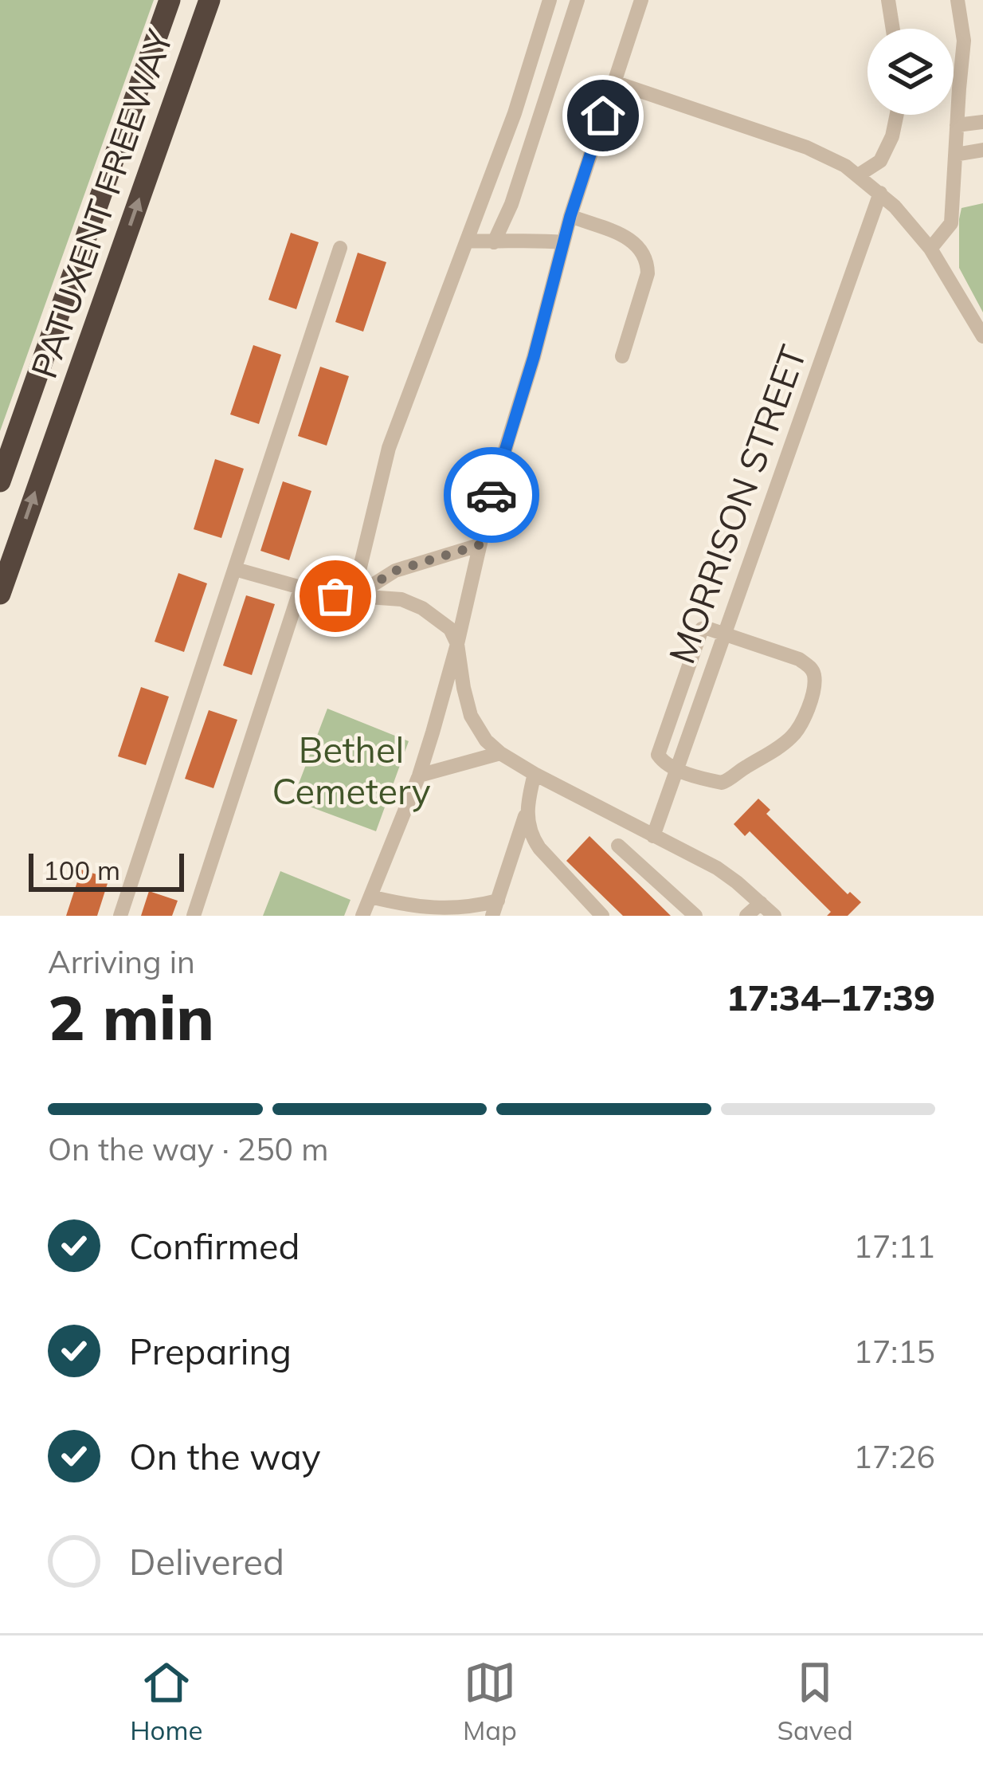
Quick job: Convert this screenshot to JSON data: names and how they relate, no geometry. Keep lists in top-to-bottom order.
{
  "streets": {
    "highway": ["PATUXENT FREEWAY"],
    "street": ["MORRISON STREET"]
  },
  "parks": ["Bethel Cemetery"],
  "scale_bar": "100 m",
  "page": {
    "scale": "100 m",
    "heading": ["2 min", "Arriving in", "17:34–17:39"],
    "bar": "On the way · 250 m",
    "list": [
      ["Confirmed", "17:11"],
      ["Preparing", "17:15"],
      ["On the way", "17:26"],
      "Delivered"
    ],
    "tabs": ["Home", "Map", "Saved"]
  }
}
